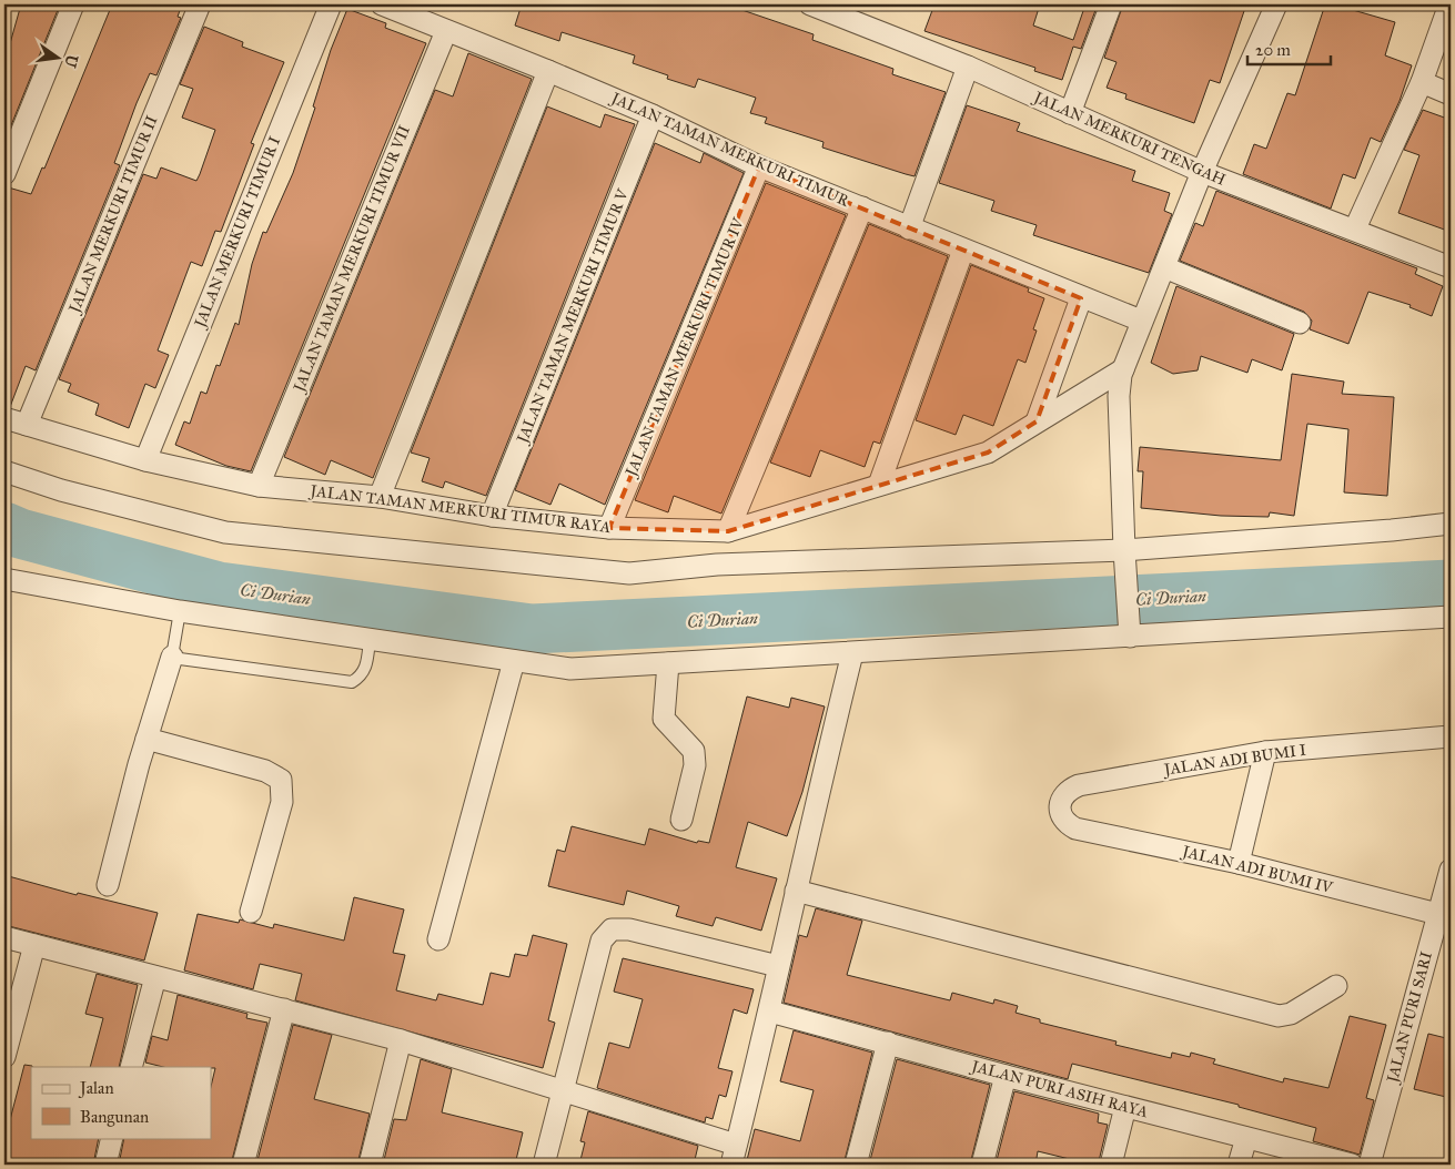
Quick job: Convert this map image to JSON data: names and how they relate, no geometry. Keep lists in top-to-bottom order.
{
  "streets": {
    "street": [
      "JALAN MERKURI TENGAH",
      "JALAN TAMAN MERKURI TIMUR",
      "JALAN MERKURI TIMUR II",
      "JALAN MERKURI TIMUR I",
      "JALAN TAMAN MERKURI TIMUR VII",
      "JALAN TAMAN MERKURI TIMUR V",
      "JALAN TAMAN MERKURI TIMUR IV",
      "JALAN TAMAN MERKURI TIMUR RAYA",
      "JALAN ADI BUMI I",
      "JALAN ADI BUMI IV",
      "JALAN PURI SARI",
      "JALAN PURI ASIH RAYA"
    ]
  },
  "crossings": [
    ["JALAN TAMAN MERKURI TIMUR", "JALAN TAMAN MERKURI TIMUR VII"],
    ["JALAN TAMAN MERKURI TIMUR", "JALAN TAMAN MERKURI TIMUR V"],
    ["JALAN TAMAN MERKURI TIMUR", "JALAN TAMAN MERKURI TIMUR IV"],
    ["JALAN MERKURI TIMUR II", "JALAN TAMAN MERKURI TIMUR RAYA"],
    ["JALAN MERKURI TIMUR I", "JALAN TAMAN MERKURI TIMUR RAYA"],
    ["JALAN TAMAN MERKURI TIMUR VII", "JALAN TAMAN MERKURI TIMUR RAYA"],
    ["JALAN TAMAN MERKURI TIMUR V", "JALAN TAMAN MERKURI TIMUR RAYA"],
    ["JALAN TAMAN MERKURI TIMUR IV", "JALAN TAMAN MERKURI TIMUR RAYA"],
    ["JALAN ADI BUMI I", "JALAN ADI BUMI IV"],
    ["JALAN ADI BUMI IV", "JALAN PURI SARI"]
  ],
  "water": ["Ci Durian"],
  "legend": ["Jalan", "Bangunan"],
  "scale_bar": "20 m",
  "north": "right"
}
